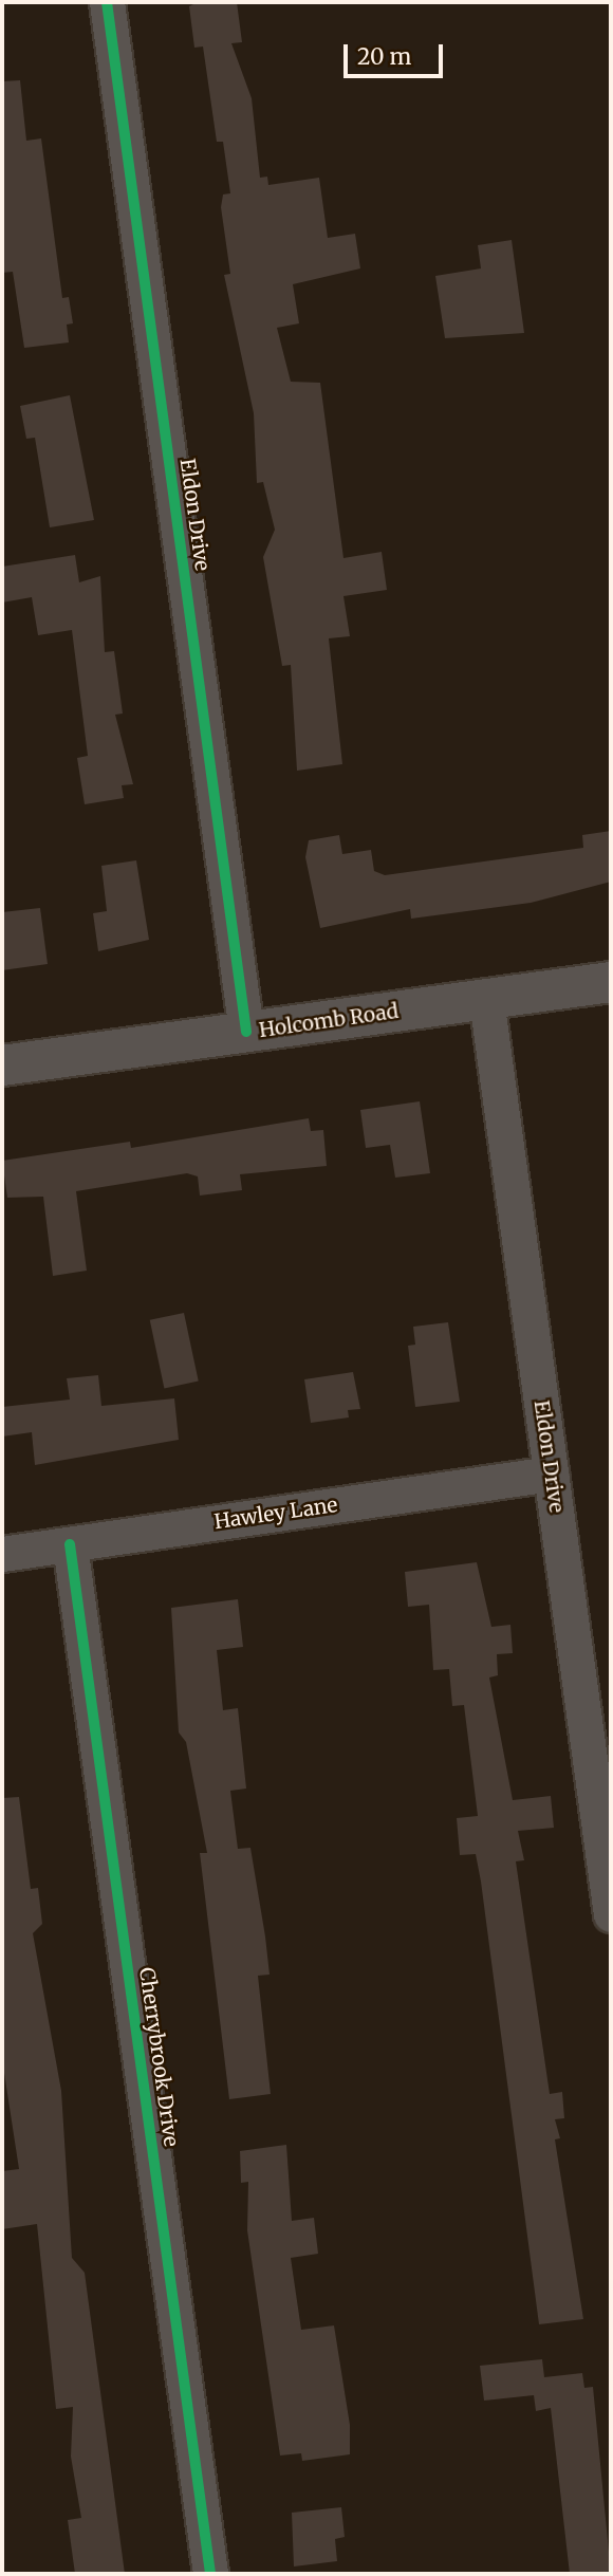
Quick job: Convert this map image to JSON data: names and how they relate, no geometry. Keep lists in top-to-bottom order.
{
  "streets": {
    "street": [
      "Eldon Drive",
      "Holcomb Road",
      "Hawley Lane",
      "Cherrybrook Drive"
    ]
  },
  "crossings": [
    ["Eldon Drive", "Holcomb Road"],
    ["Eldon Drive", "Hawley Lane"],
    ["Hawley Lane", "Cherrybrook Drive"]
  ],
  "scale_bar": "20 m"
}
